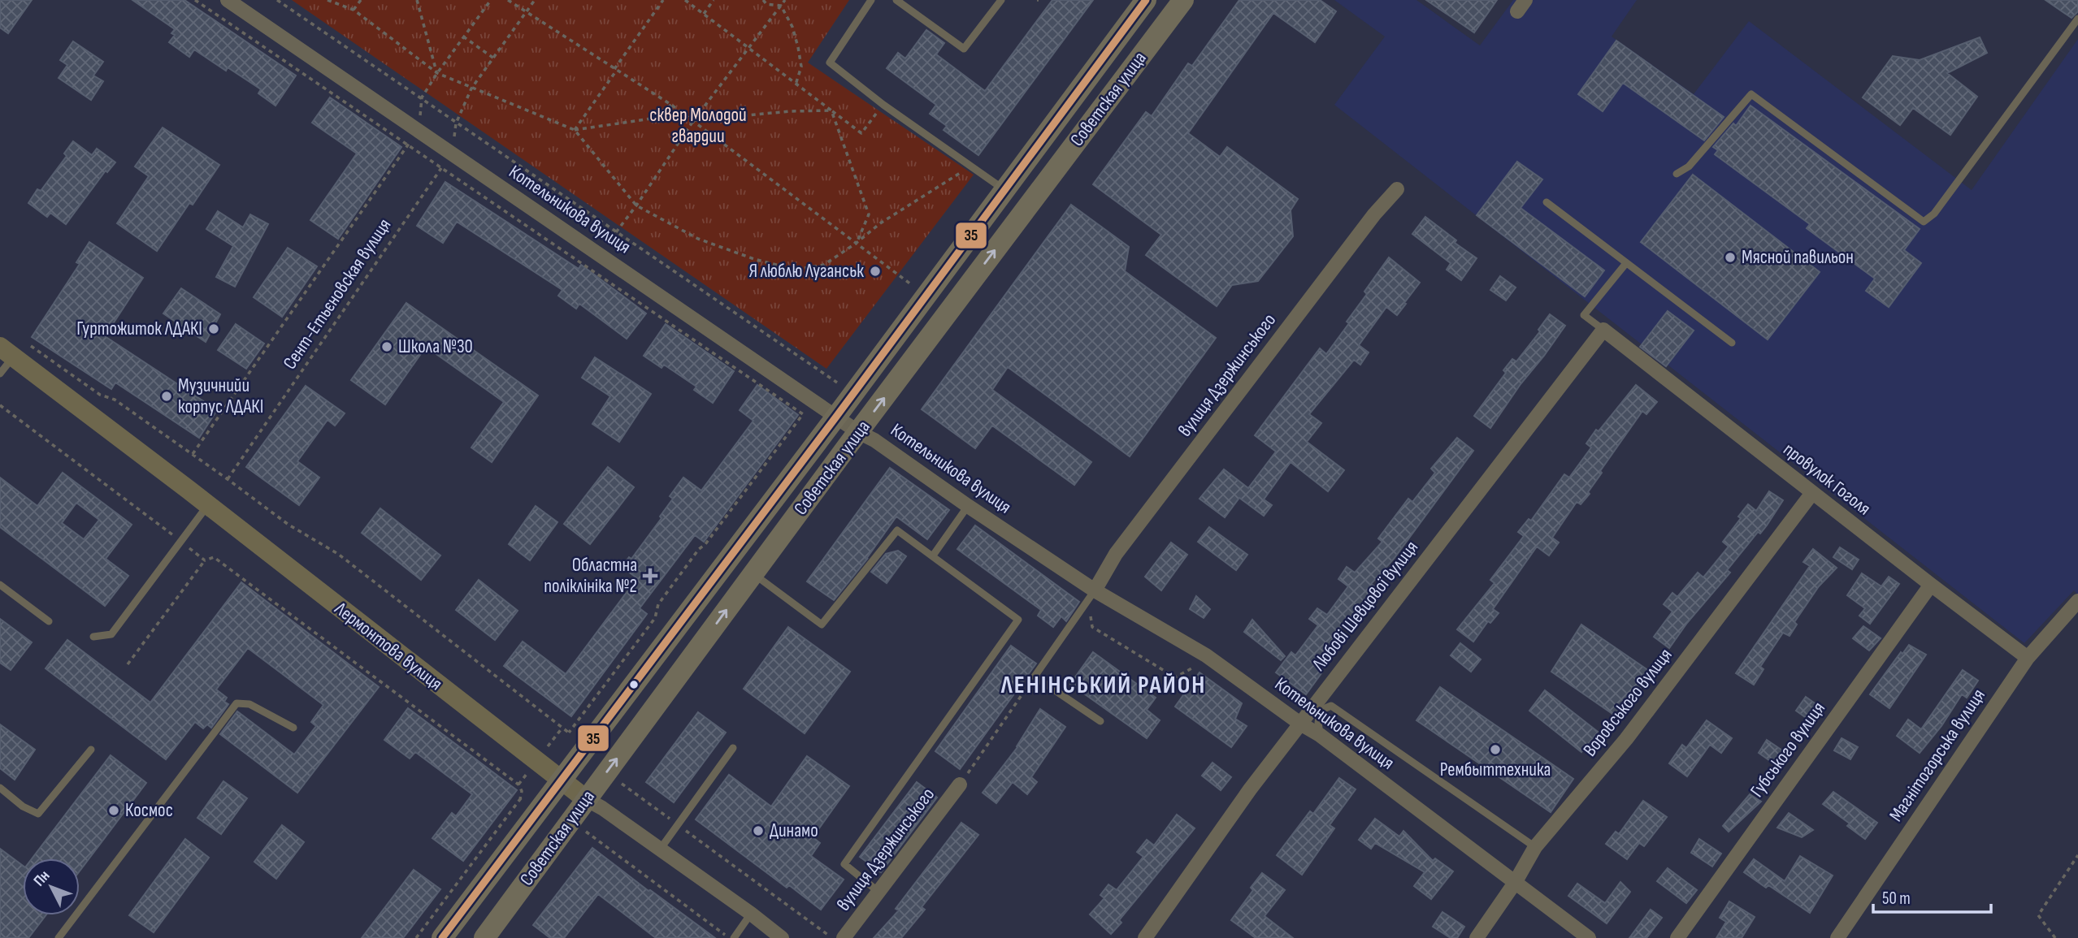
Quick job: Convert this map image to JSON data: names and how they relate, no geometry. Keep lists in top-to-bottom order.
{
  "streets": {
    "main road": ["Советская улица"],
    "street": [
      "Котельникова вулиця",
      "вулиця Дзержинського",
      "провулок Гоголя",
      "Любові Шевцової вулиця",
      "Лермонтова вулиця",
      "Воровського вулиця",
      "Губського вулиця",
      "Магнітогорська вулиця"
    ],
    "path": ["Сент-Етьєновская вулиця"]
  },
  "crossings": [
    ["Советская улица", "Котельникова вулиця"],
    ["Советская улица", "Лермонтова вулиця"],
    ["Котельникова вулиця", "Сент-Етьєновская вулиця"],
    ["Котельникова вулиця", "вулиця Дзержинського"],
    ["Котельникова вулиця", "Любові Шевцової вулиця"],
    ["Котельникова вулиця", "Воровського вулиця"],
    ["провулок Гоголя", "Любові Шевцової вулиця"],
    ["провулок Гоголя", "Воровського вулиця"],
    ["провулок Гоголя", "Губського вулиця"],
    ["провулок Гоголя", "Магнітогорська вулиця"]
  ],
  "districts": ["ЛЕНІНСЬКИЙ РАЙОН"],
  "parks": ["сквер Молодой гвардии"],
  "places": {
    "other": [
      "Мясной павильон",
      "Я люблю Луганськ",
      "Гуртожиток ЛДАКІ",
      "Школа №30",
      "Музичнийи корпус ЛДАКІ",
      "Рембыттехника",
      "Космос",
      "Динамо"
    ],
    "health": ["Областна поліклініка №2"]
  },
  "lines": ["transit line 35"],
  "scale_bar": "50 m",
  "north": "top left"
}
